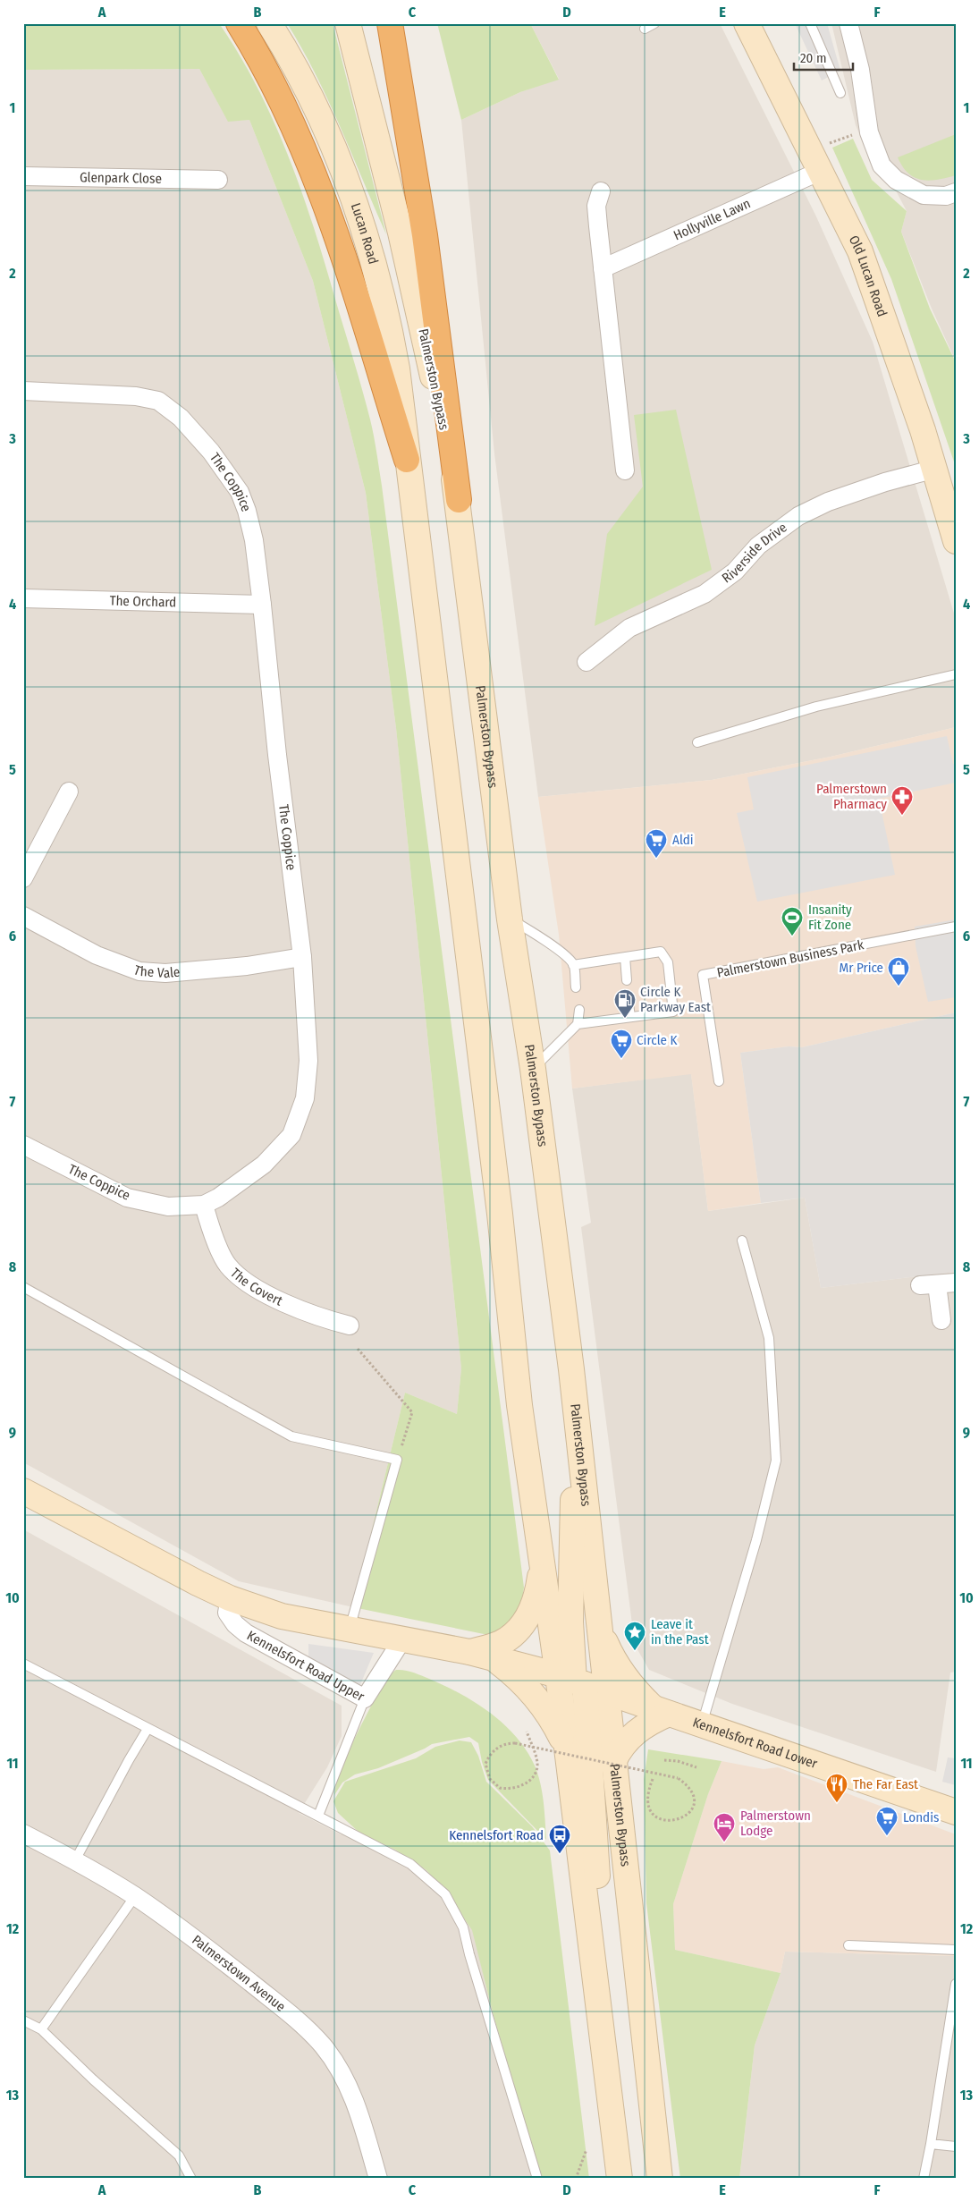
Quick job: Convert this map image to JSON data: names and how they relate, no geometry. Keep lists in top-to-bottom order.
{
  "streets": {
    "main road": [
      "Lucan Road",
      "Old Lucan Road",
      "Palmerston Bypass",
      "Kennelsfort Road Upper",
      "Kennelsfort Road Lower"
    ],
    "street": [
      "Glenpark Close",
      "Hollyville Lawn",
      "The Coppice",
      "Riverside Drive",
      "The Orchard",
      "The Vale",
      "The Covert",
      "Palmerstown Avenue"
    ],
    "lane": ["Palmerstown Business Park"]
  },
  "crossings": [
    ["Hollyville Lawn", "Old Lucan Road"],
    ["Lucan Road", "Palmerston Bypass"],
    ["Old Lucan Road", "Riverside Drive"],
    ["Palmerston Bypass", "Kennelsfort Road Upper"],
    ["Palmerston Bypass", "Kennelsfort Road Lower"],
    ["The Coppice", "The Orchard"],
    ["The Coppice", "The Vale"],
    ["The Coppice", "The Covert"],
    ["Kennelsfort Road Upper", "Kennelsfort Road Lower"]
  ],
  "places": {
    "pharmacy": ["Palmerstown Pharmacy"],
    "supermarket": ["Aldi", "Circle K", "Londis"],
    "sports": ["Insanity Fit Zone"],
    "shop": ["Mr Price"],
    "fuel station": ["Circle K Parkway East"],
    "place": ["Leave it in the Past"],
    "restaurant": ["The Far East"],
    "hotel": ["Palmerstown Lodge"],
    "bus stop": ["Kennelsfort Road"]
  },
  "scale_bar": "20 m",
  "grid": {
    "columns": [
      "A",
      "B",
      "C",
      "D",
      "E",
      "F"
    ],
    "rows": [
      "1",
      "2",
      "3",
      "4",
      "5",
      "6",
      "7",
      "8",
      "9",
      "10",
      "11",
      "12",
      "13"
    ]
  }
}
